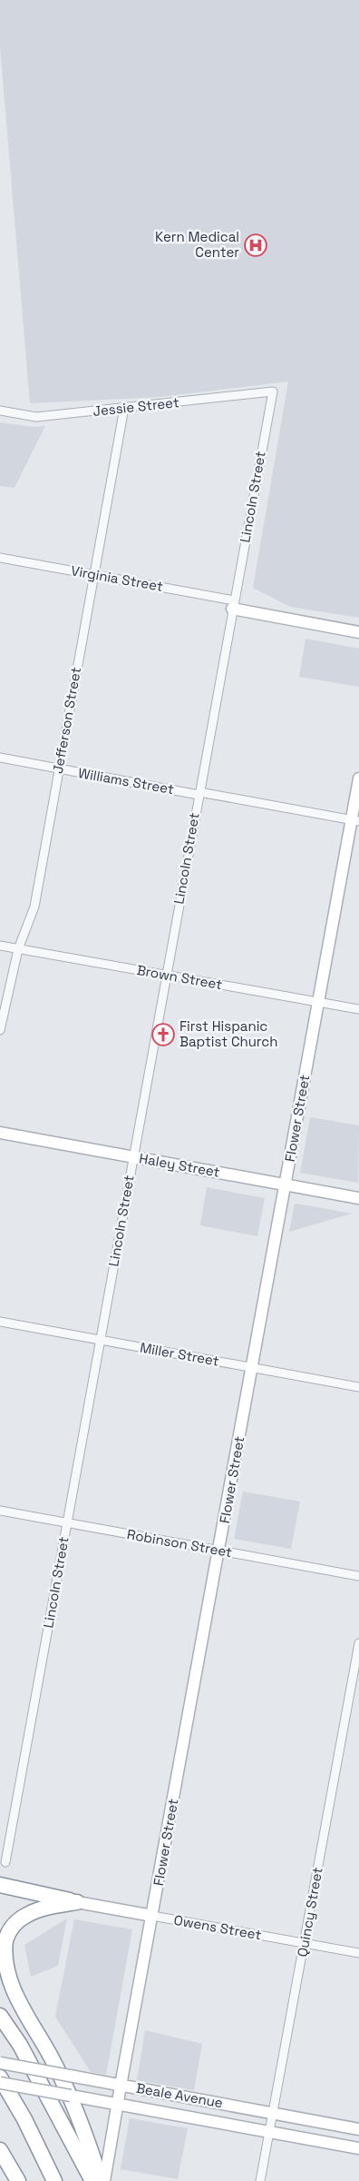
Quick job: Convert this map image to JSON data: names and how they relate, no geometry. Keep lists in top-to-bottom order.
{
  "streets": {
    "main road": [
      "Virginia Street",
      "Flower Street",
      "Haley Street",
      "Owens Street",
      "Beale Avenue"
    ],
    "street": [
      "Jessie Street",
      "Lincoln Street",
      "Jefferson Street",
      "Williams Street",
      "Brown Street",
      "Miller Street",
      "Robinson Street",
      "Quincy Street"
    ]
  },
  "crossings": [
    ["Jessie Street", "Lincoln Street"],
    ["Jessie Street", "Jefferson Street"],
    ["Lincoln Street", "Virginia Street"],
    ["Lincoln Street", "Williams Street"],
    ["Lincoln Street", "Brown Street"],
    ["Lincoln Street", "Haley Street"],
    ["Lincoln Street", "Miller Street"],
    ["Lincoln Street", "Robinson Street"],
    ["Virginia Street", "Jefferson Street"],
    ["Jefferson Street", "Williams Street"],
    ["Jefferson Street", "Brown Street"],
    ["Williams Street", "Flower Street"],
    ["Brown Street", "Flower Street"],
    ["Flower Street", "Haley Street"],
    ["Flower Street", "Miller Street"],
    ["Flower Street", "Robinson Street"],
    ["Flower Street", "Owens Street"],
    ["Flower Street", "Beale Avenue"],
    ["Quincy Street", "Owens Street"],
    ["Quincy Street", "Beale Avenue"]
  ],
  "places": {
    "hospital": ["Kern Medical Center"],
    "church": ["First Hispanic Baptist Church"]
  }
}
